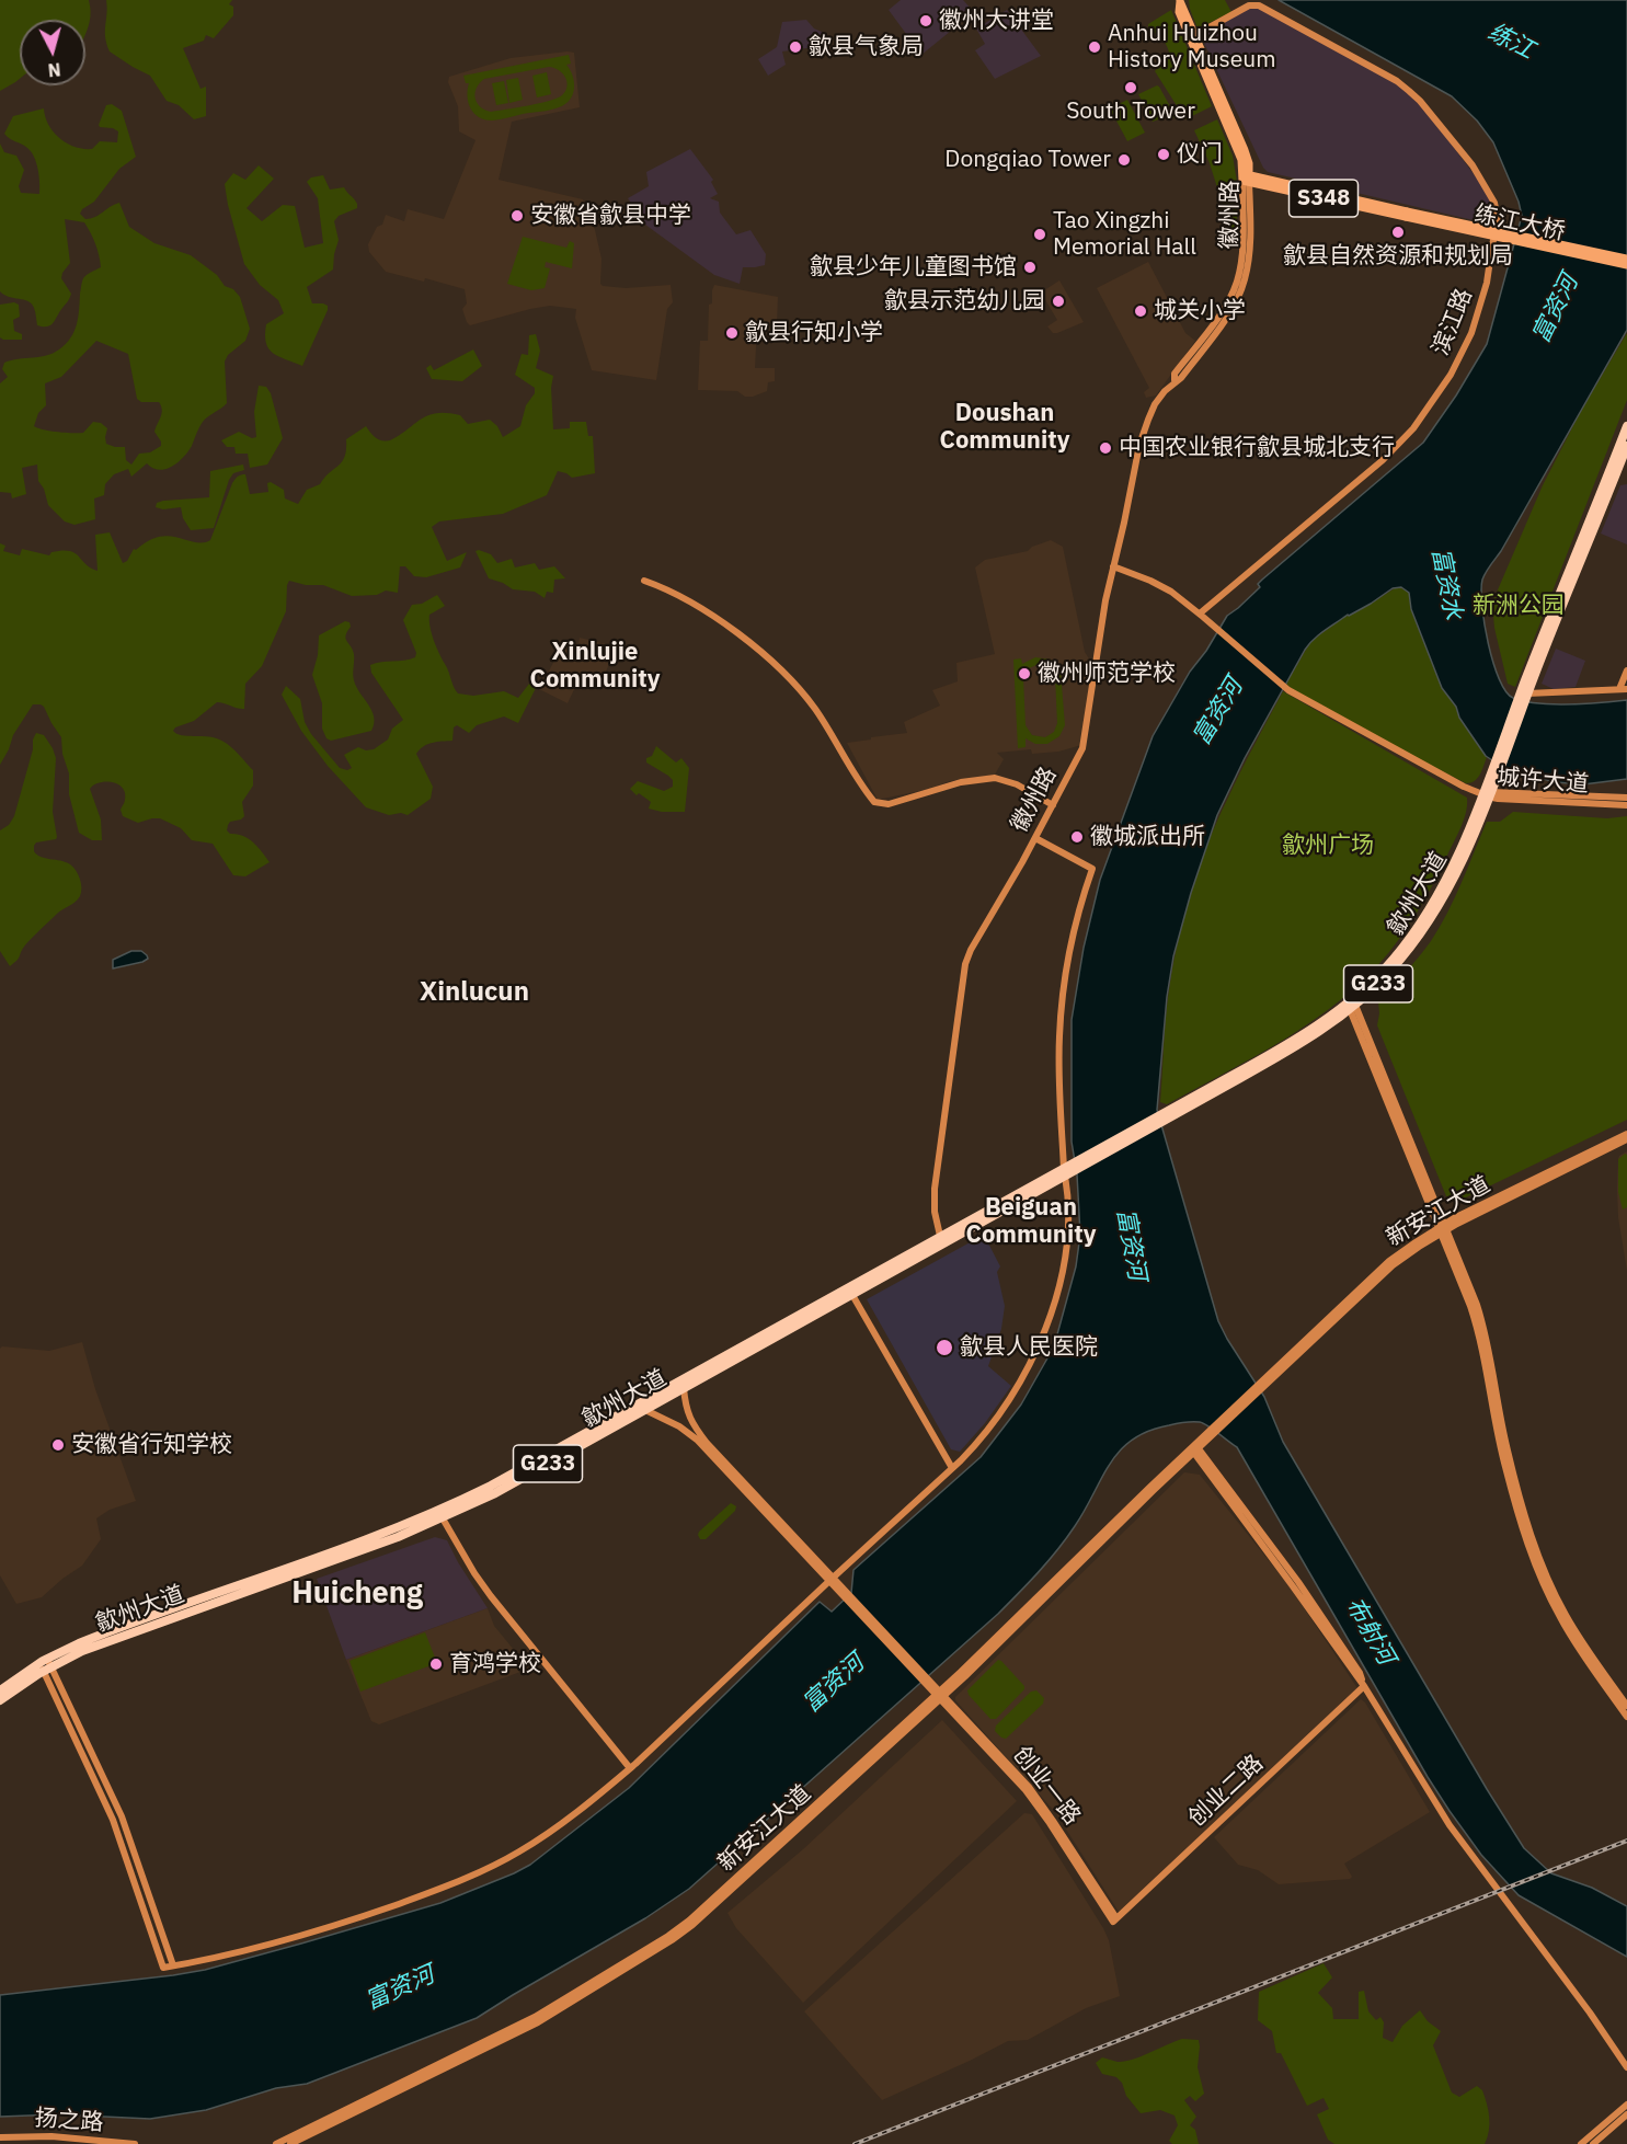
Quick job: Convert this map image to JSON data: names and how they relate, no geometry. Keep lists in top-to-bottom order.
{
  "streets": {
    "highway": ["歙州大道", "G233"],
    "main road": ["S348", "徽州路", "练江大桥"],
    "street": [
      "滨江路",
      "城许大道",
      "新安江大道",
      "创业一路",
      "创业二路",
      "扬之路"
    ]
  },
  "crossings": [
    ["S348", "徽州路"],
    ["S348", "练江大桥"],
    ["徽州路", "滨江路"],
    ["徽州路", "歙州大道"],
    ["城许大道", "歙州大道"],
    ["歙州大道", "G233"],
    ["新安江大道", "创业一路"],
    ["创业一路", "创业二路"]
  ],
  "districts": [
    "Doushan Community",
    "Xinlujie Community",
    "Xinlucun",
    "Beiguan Community",
    "Huicheng"
  ],
  "water": [
    "练江",
    "富资河",
    "富资水",
    "布射河"
  ],
  "parks": ["新洲公园", "歙州广场"],
  "places": [
    "徽州大讲堂",
    "歙县气象局",
    "Anhui Huizhou History Museum",
    "South Tower",
    "仪门",
    "Dongqiao Tower",
    "安徽省歙县中学",
    "歙县自然资源和规划局",
    "Tao Xingzhi Memorial Hall",
    "歙县少年儿童图书馆",
    "歙县示范幼儿园",
    "城关小学",
    "歙县行知小学",
    "中国农业银行歙县城北支行",
    "徽州师范学校",
    "徽城派出所",
    "歙县人民医院",
    "安徽省行知学校",
    "育鸿学校"
  ],
  "north": "bottom"
}
